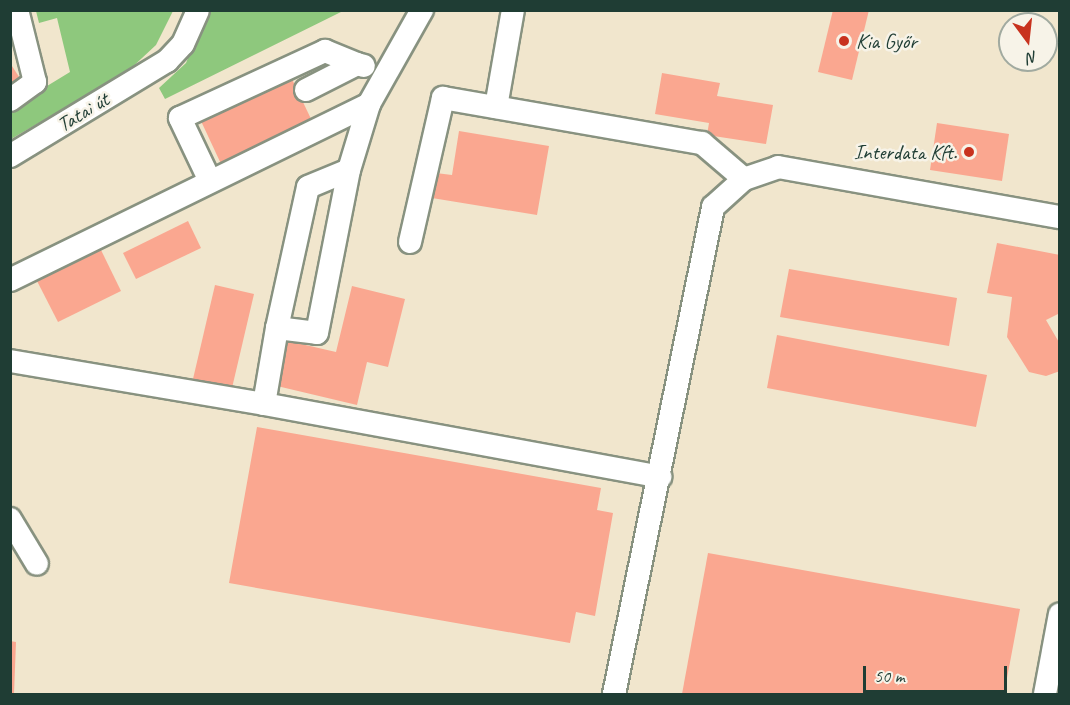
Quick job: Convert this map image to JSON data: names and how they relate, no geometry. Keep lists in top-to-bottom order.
{
  "streets": {
    "street": ["Tatai út"]
  },
  "places": ["Kia Győr", "Interdata Kft."],
  "scale_bar": "50 m",
  "north": "bottom"
}
